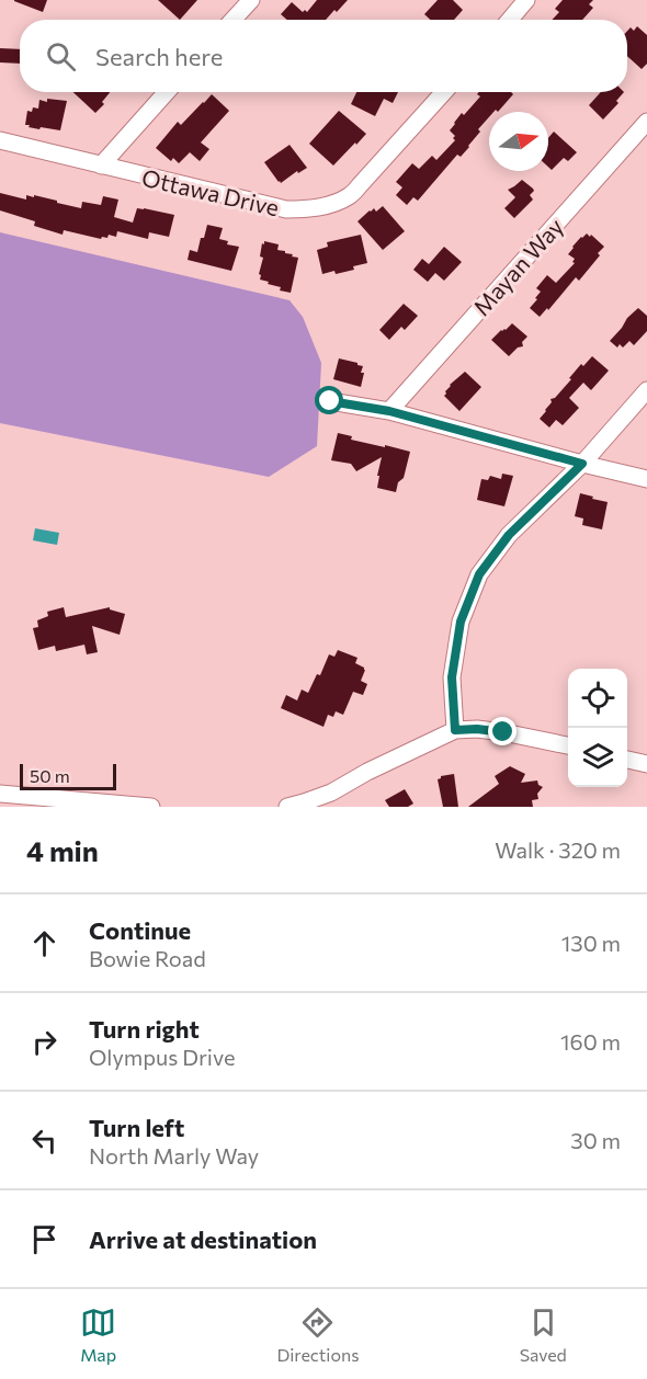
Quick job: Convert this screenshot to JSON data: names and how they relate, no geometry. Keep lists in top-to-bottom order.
{
  "streets": {
    "street": ["Ottawa Drive", "Mayan Way"]
  },
  "scale_bar": "50 m",
  "north": "right",
  "page": {
    "search": "Search here",
    "scale": "50 m",
    "heading": ["4 min", "Walk · 320 m"],
    "list": [
      ["Continue", "Bowie Road", "130 m"],
      ["Turn right", "Olympus Drive", "160 m"],
      ["Turn left", "North Marly Way", "30 m"],
      "Arrive at destination"
    ],
    "nav": ["Map", "Directions", "Saved"]
  }
}
